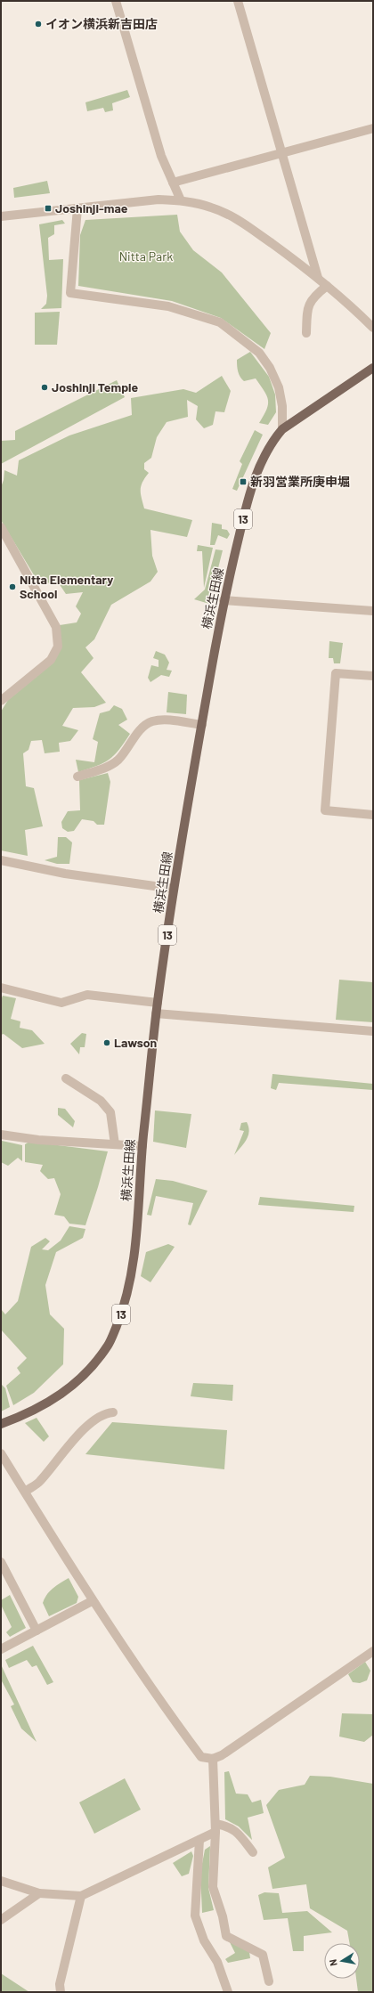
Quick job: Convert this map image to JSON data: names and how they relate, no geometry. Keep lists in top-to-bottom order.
{
  "streets": {
    "main road": ["13", "横浜生田線"]
  },
  "parks": ["Nitta Park"],
  "places": {
    "other": [
      "イオン横浜新吉田店",
      "Joshinji Temple",
      "Nitta Elementary School",
      "Lawson"
    ],
    "transit": ["Joshinji-mae", "新羽営業所庚申堀"]
  },
  "north": "left"
}
